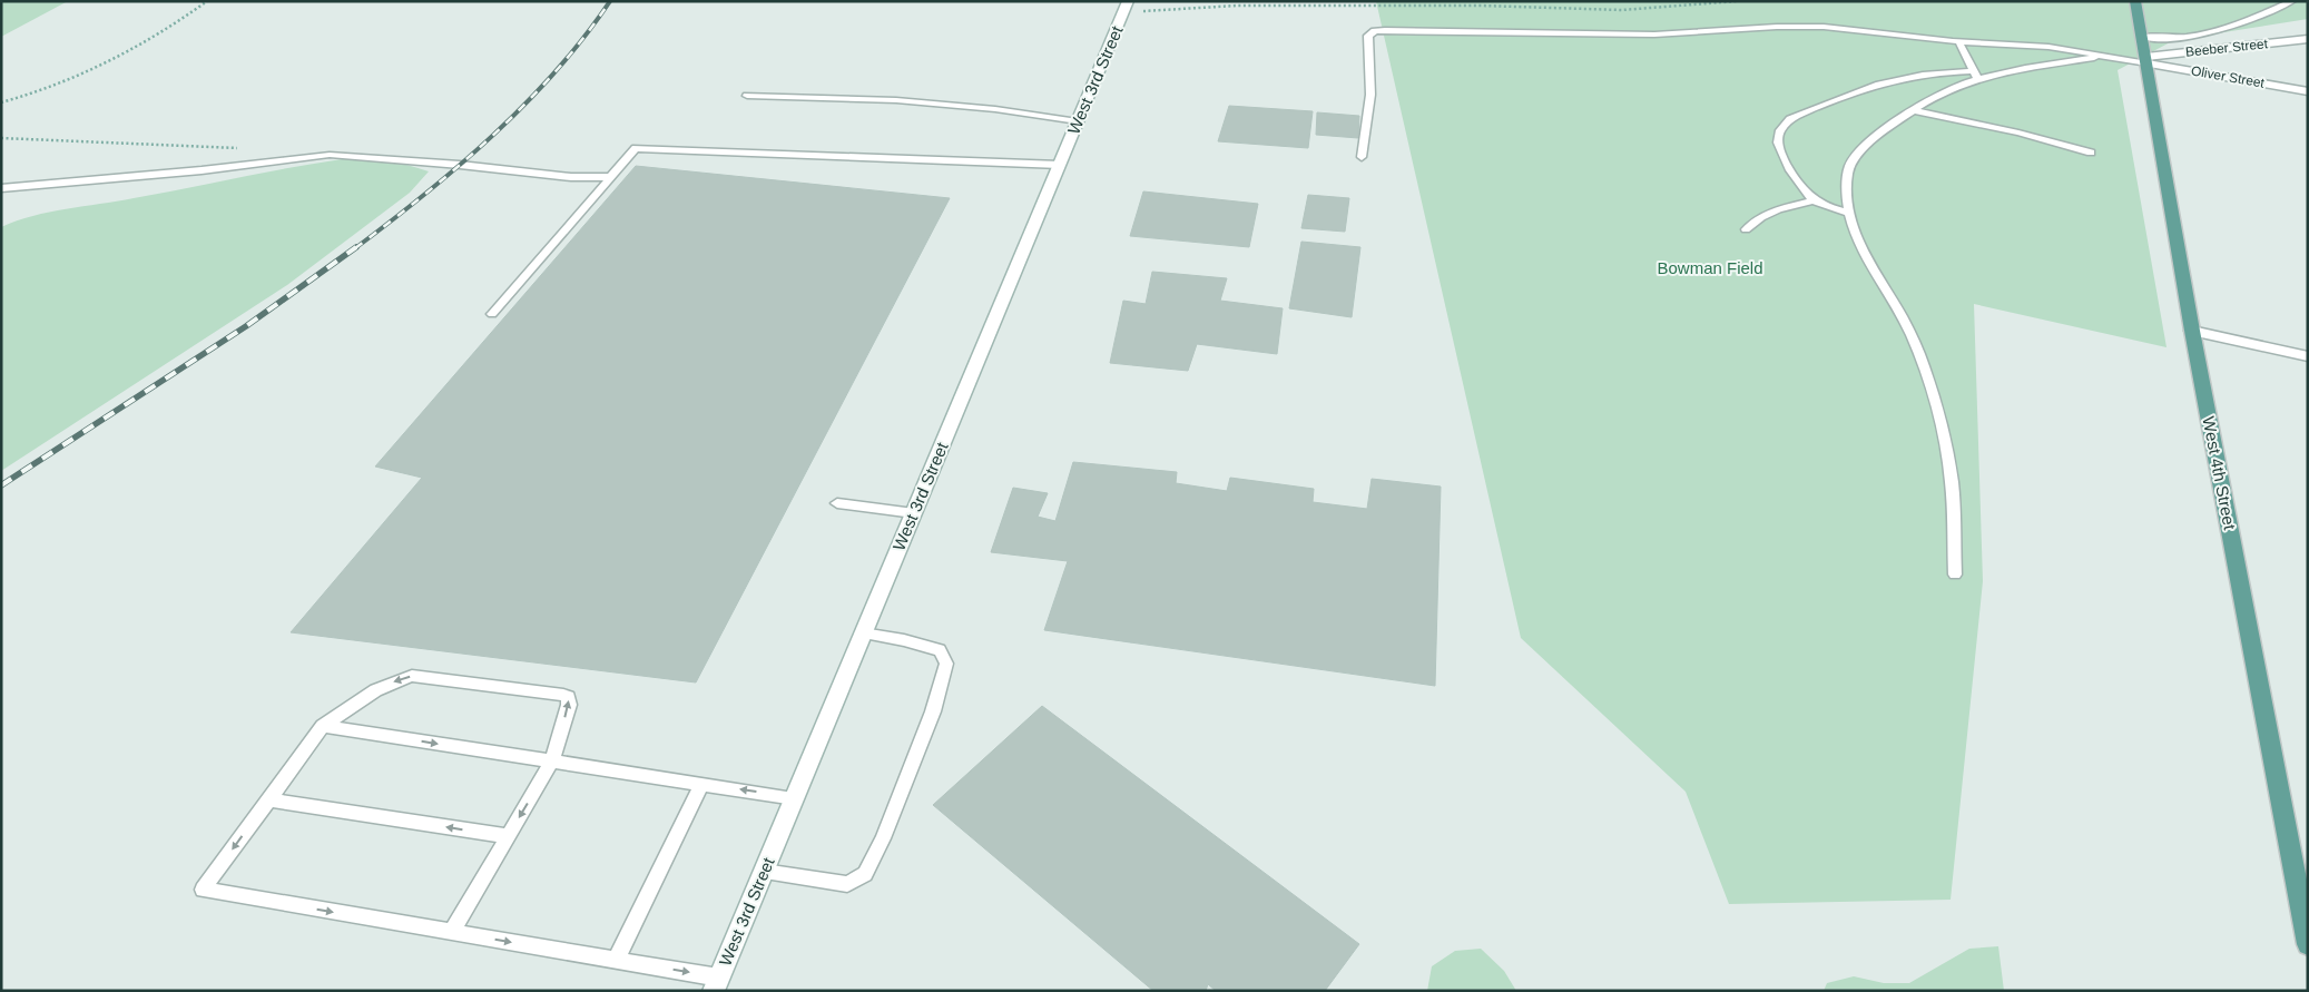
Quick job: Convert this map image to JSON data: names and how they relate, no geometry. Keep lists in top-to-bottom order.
{
  "streets": {
    "main road": [
      "Beeber Street",
      "Oliver Street",
      "West 3rd Street",
      "West 4th Street"
    ]
  },
  "crossings": [
    ["Beeber Street", "Oliver Street"],
    ["Beeber Street", "West 4th Street"],
    ["Oliver Street", "West 4th Street"]
  ],
  "parks": ["Bowman Field"]
}
